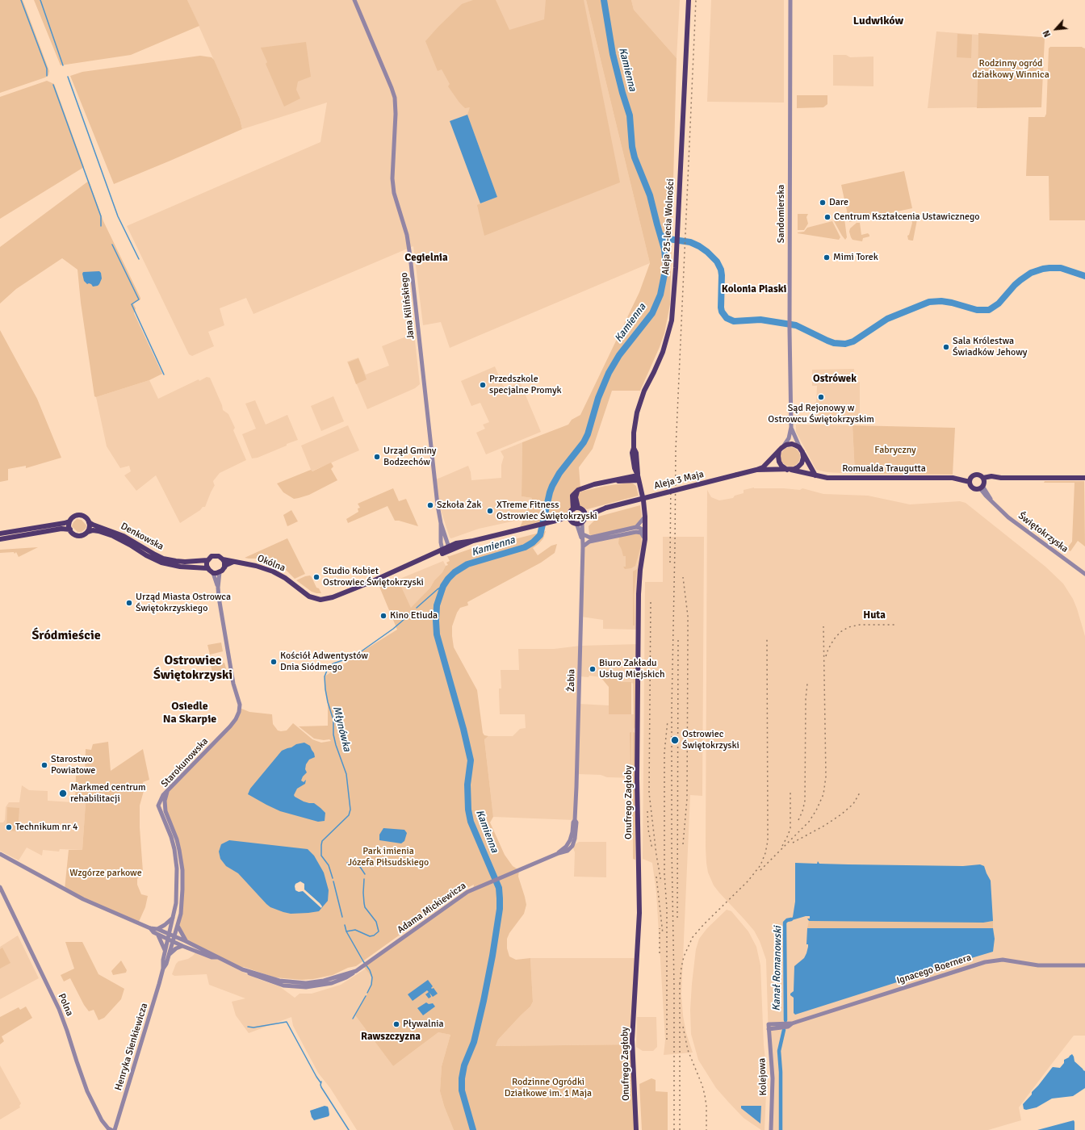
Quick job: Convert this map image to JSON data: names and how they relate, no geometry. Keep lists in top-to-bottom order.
{
  "streets": {
    "main road": [
      "Aleja 25-lecia Wolności",
      "Romualda Traugutta",
      "Aleja 3 Maja",
      "Denkowska",
      "Okólna",
      "Onufrego Zagłoby"
    ],
    "street": [
      "Sandomierska",
      "Jana Kilińskiego",
      "Świętokrzyska",
      "Żabia",
      "Starokunowska",
      "Adama Mickiewicza",
      "Ignacego Boernera",
      "Polna",
      "Henryka Sienkiewicza",
      "Kolejowa"
    ]
  },
  "crossings": [
    ["Sandomierska", "Romualda Traugutta"],
    ["Sandomierska", "Aleja 3 Maja"],
    ["Aleja 25-lecia Wolności", "Onufrego Zagłoby"],
    ["Jana Kilińskiego", "Okólna"],
    ["Romualda Traugutta", "Aleja 3 Maja"],
    ["Aleja 3 Maja", "Żabia"],
    ["Denkowska", "Okólna"],
    ["Żabia", "Adama Mickiewicza"],
    ["Starokunowska", "Henryka Sienkiewicza"],
    ["Adama Mickiewicza", "Henryka Sienkiewicza"],
    ["Ignacego Boernera", "Kolejowa"]
  ],
  "districts": [
    "Ludwików",
    "Cegielnia",
    "Kolonia Piaski",
    "Ostrówek",
    "Huta",
    "Śródmieście",
    "Ostrowiec Świętokrzyski",
    "Osiedle Na Skarpie",
    "Rawszczyzna"
  ],
  "water": ["Kamienna", "Młynówka", "Kanał Romanowski"],
  "parks": [
    "Rodzinny ogród działkowy Winnica",
    "Fabryczny",
    "Park imienia Józefa Piłsudskiego",
    "Wzgórze parkowe",
    "Rodzinne Ogródki Działkowe im. 1 Maja"
  ],
  "places": [
    "Dare",
    "Centrum Kształcenia Ustawicznego",
    "Mimi Torek",
    "Sala Królestwa Świadków Jehowy",
    "Przedszkole specjalne Promyk",
    "Sąd Rejonowy w Ostrowcu Świętokrzyskim",
    "Urząd Gminy Bodzechów",
    "Szkoła Żak",
    "XTreme Fitness Ostrowiec Świętokrzyski",
    "Studio Kobiet Ostrowiec Świętokrzyski",
    "Urząd Miasta Ostrowca Świętokrzyskiego",
    "Kino Etiuda",
    "Kościół Adwentystów Dnia Siódmego",
    "Biuro Zakładu Usług Miejskich",
    "Ostrowiec Świętokrzyski",
    "Starostwo Powiatowe",
    "Markmed centrum rehabilitacji",
    "Technikum nr 4",
    "Pływalnia"
  ],
  "north": "bottom left"
}
